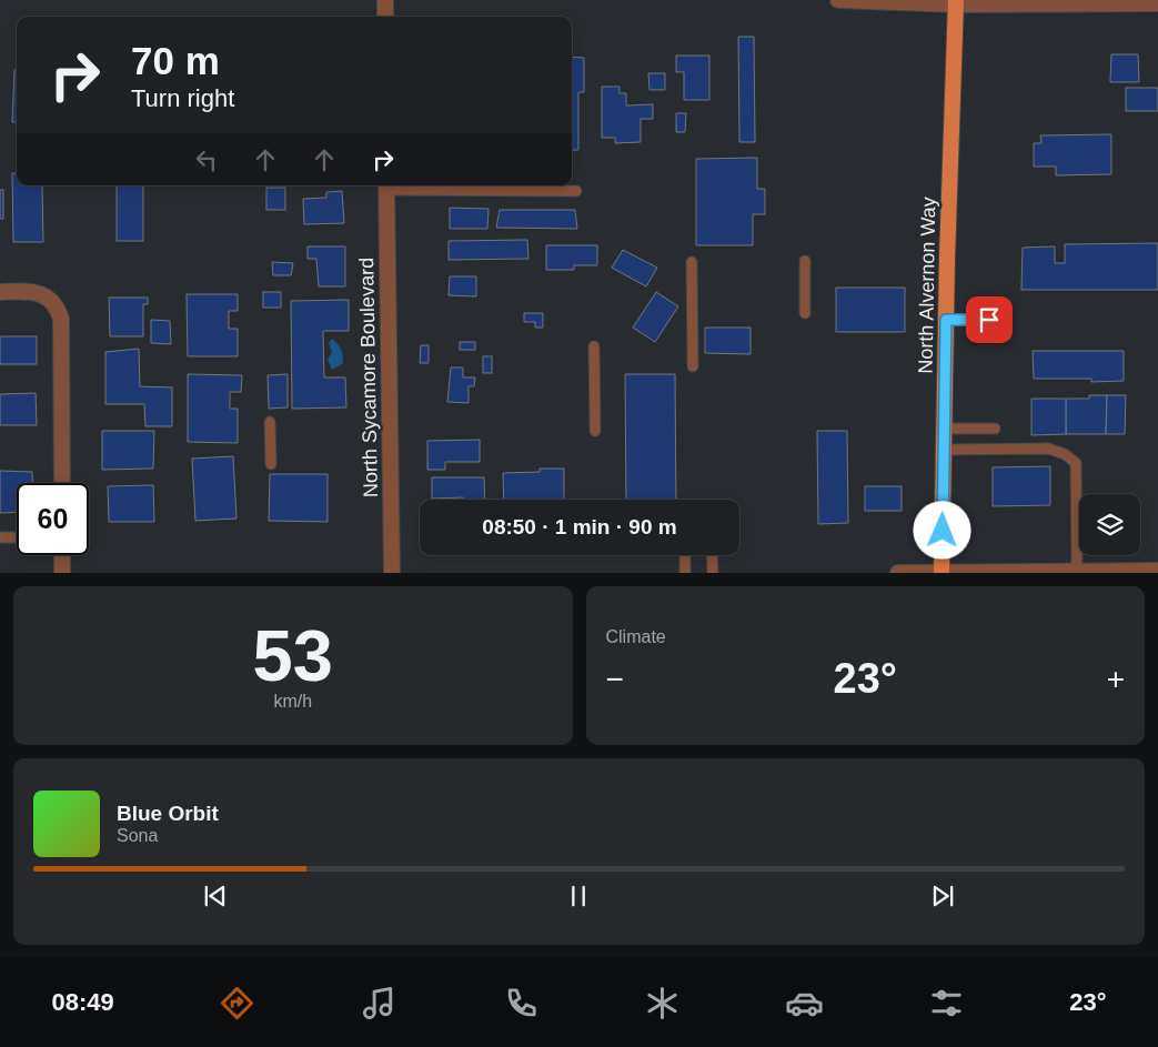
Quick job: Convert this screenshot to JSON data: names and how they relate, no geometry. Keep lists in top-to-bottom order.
{
  "streets": {
    "main road": ["North Alvernon Way"],
    "street": ["North Sycamore Boulevard"]
  },
  "page": {
    "turn": ["70 m", "Turn right"],
    "limit": "60",
    "trip": "08:50 · 1 min · 90 m",
    "tile": [
      ["53", "km/h"],
      "Climate"
    ],
    "heat": ["−", "23°", "+"],
    "song": ["Blue Orbit", "Sona"],
    "tabs": ["08:49", "23°"]
  }
}
